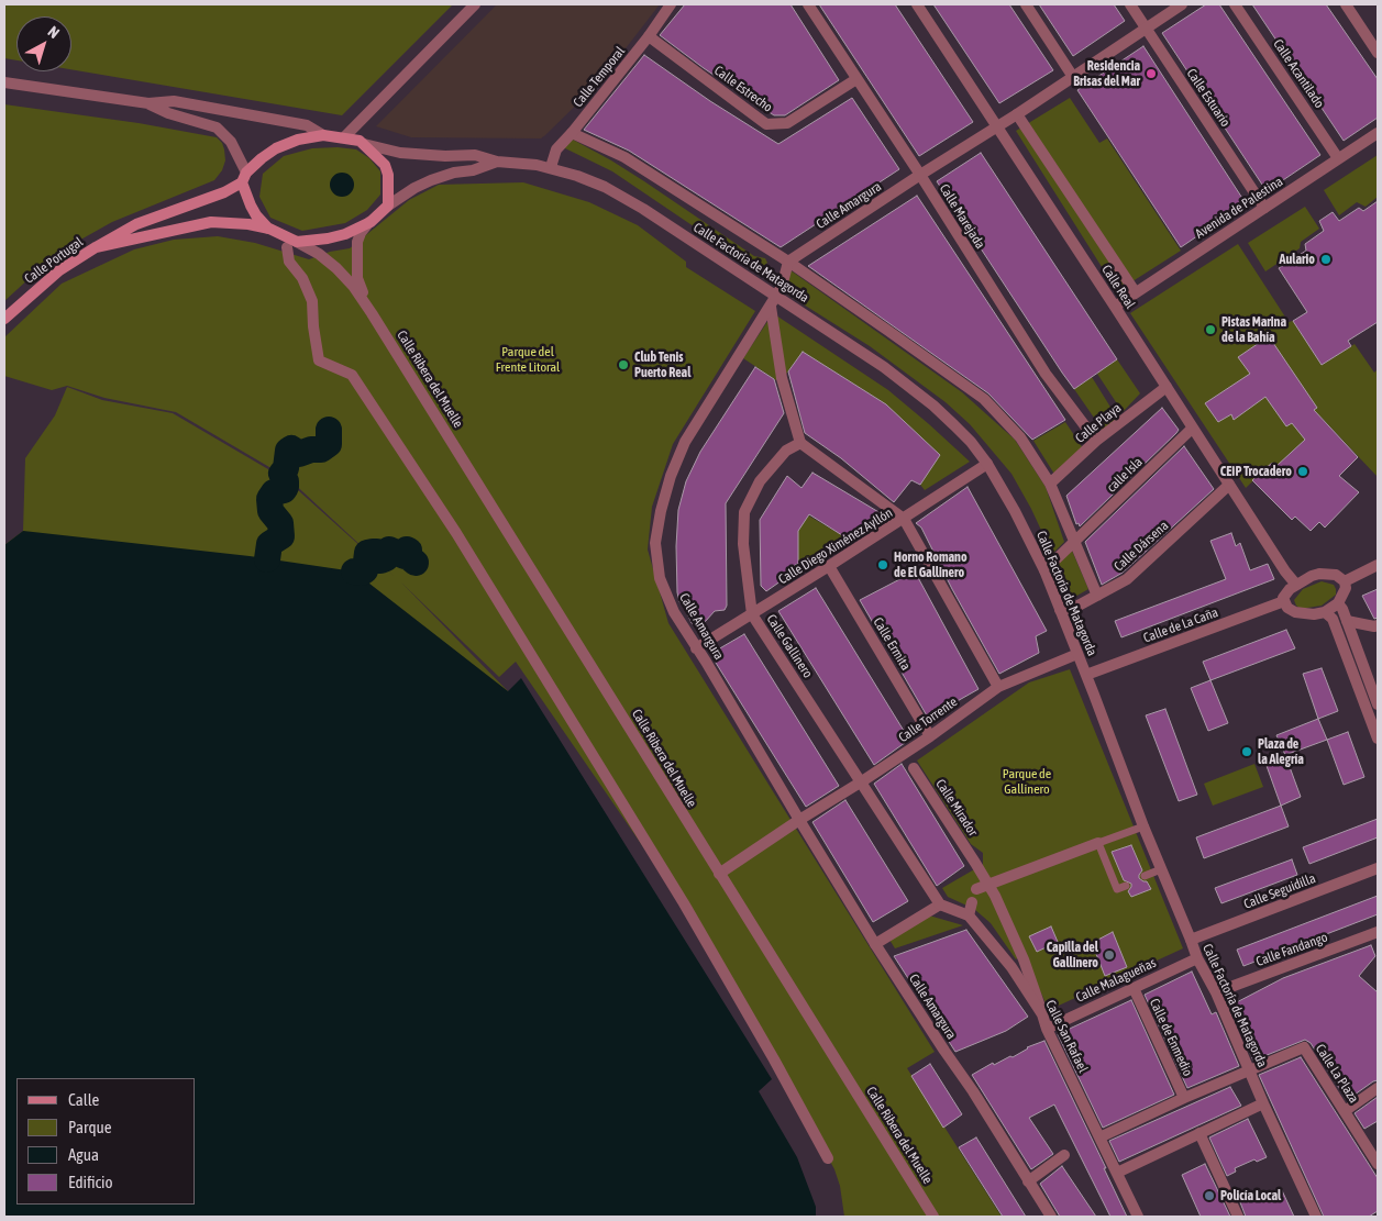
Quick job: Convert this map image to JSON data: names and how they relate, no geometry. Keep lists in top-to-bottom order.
{
  "streets": {
    "main road": ["Calle Portugal"],
    "street": [
      "Calle Acantilado",
      "Calle Temporal",
      "Calle Estrecho",
      "Calle Estuario",
      "Calle Amargura",
      "Avenida de Palestina",
      "Calle Marejada",
      "Calle Factoría de Matagorda",
      "Calle Real",
      "Calle Ribera del Muelle",
      "Calle Playa",
      "calle Isla",
      "Calle Diego Ximénez Ayllón",
      "Calle Dársena",
      "Calle de La Caña",
      "Calle Ermita",
      "Calle Gallinero",
      "Calle Torrente",
      "Calle Mirador",
      "Calle Seguidilla",
      "Calle Fandango",
      "Calle Malagueñas",
      "Calle San Rafael",
      "Calle de Enmedio",
      "Calle La Plaza"
    ]
  },
  "crossings": [
    ["Calle Acantilado", "Avenida de Palestina"],
    ["Calle Temporal", "Calle Estrecho"],
    ["Calle Temporal", "Calle Factoría de Matagorda"],
    ["Calle Estrecho", "Calle Marejada"],
    ["Calle Estuario", "Calle Amargura"],
    ["Calle Estuario", "Avenida de Palestina"],
    ["Calle Amargura", "Calle Marejada"],
    ["Calle Amargura", "Calle Factoría de Matagorda"],
    ["Calle Amargura", "Calle Real"],
    ["Calle Amargura", "Calle Diego Ximénez Ayllón"],
    ["Calle Amargura", "Calle Torrente"],
    ["Avenida de Palestina", "Calle Real"],
    ["Calle Marejada", "Calle Playa"],
    ["Calle Factoría de Matagorda", "calle Isla"],
    ["Calle Factoría de Matagorda", "Calle Diego Ximénez Ayllón"],
    ["Calle Factoría de Matagorda", "Calle Dársena"],
    ["Calle Factoría de Matagorda", "Calle de La Caña"],
    ["Calle Factoría de Matagorda", "Calle Torrente"],
    ["Calle Factoría de Matagorda", "Calle Seguidilla"],
    ["Calle Factoría de Matagorda", "Calle Fandango"],
    ["Calle Factoría de Matagorda", "Calle Malagueñas"],
    ["Calle Factoría de Matagorda", "Calle La Plaza"],
    ["Calle Real", "Calle Playa"],
    ["Calle Real", "calle Isla"],
    ["Calle Real", "Calle Dársena"],
    ["Calle Real", "Calle de La Caña"],
    ["Calle Ribera del Muelle", "Calle Torrente"],
    ["Calle Diego Ximénez Ayllón", "Calle Ermita"],
    ["Calle Diego Ximénez Ayllón", "Calle Gallinero"],
    ["Calle Ermita", "Calle Torrente"],
    ["Calle Gallinero", "Calle Torrente"],
    ["Calle Gallinero", "Calle San Rafael"],
    ["Calle Mirador", "Calle San Rafael"],
    ["Calle Malagueñas", "Calle San Rafael"],
    ["Calle Malagueñas", "Calle de Enmedio"]
  ],
  "parks": ["Parque del Frente Litoral", "Parque de Gallinero"],
  "places": [
    "Residencia Brisas del Mar",
    "Aulario",
    "Pistas Marina de la Bahía",
    "Club Tenis Puerto Real",
    "CEIP Trocadero",
    "Horno Romano de El Gallinero",
    "Plaza de la Alegría",
    "Capilla del Gallinero",
    "Policía Local"
  ],
  "legend": [
    "Calle",
    "Parque",
    "Agua",
    "Edificio"
  ],
  "north": "top right"
}
